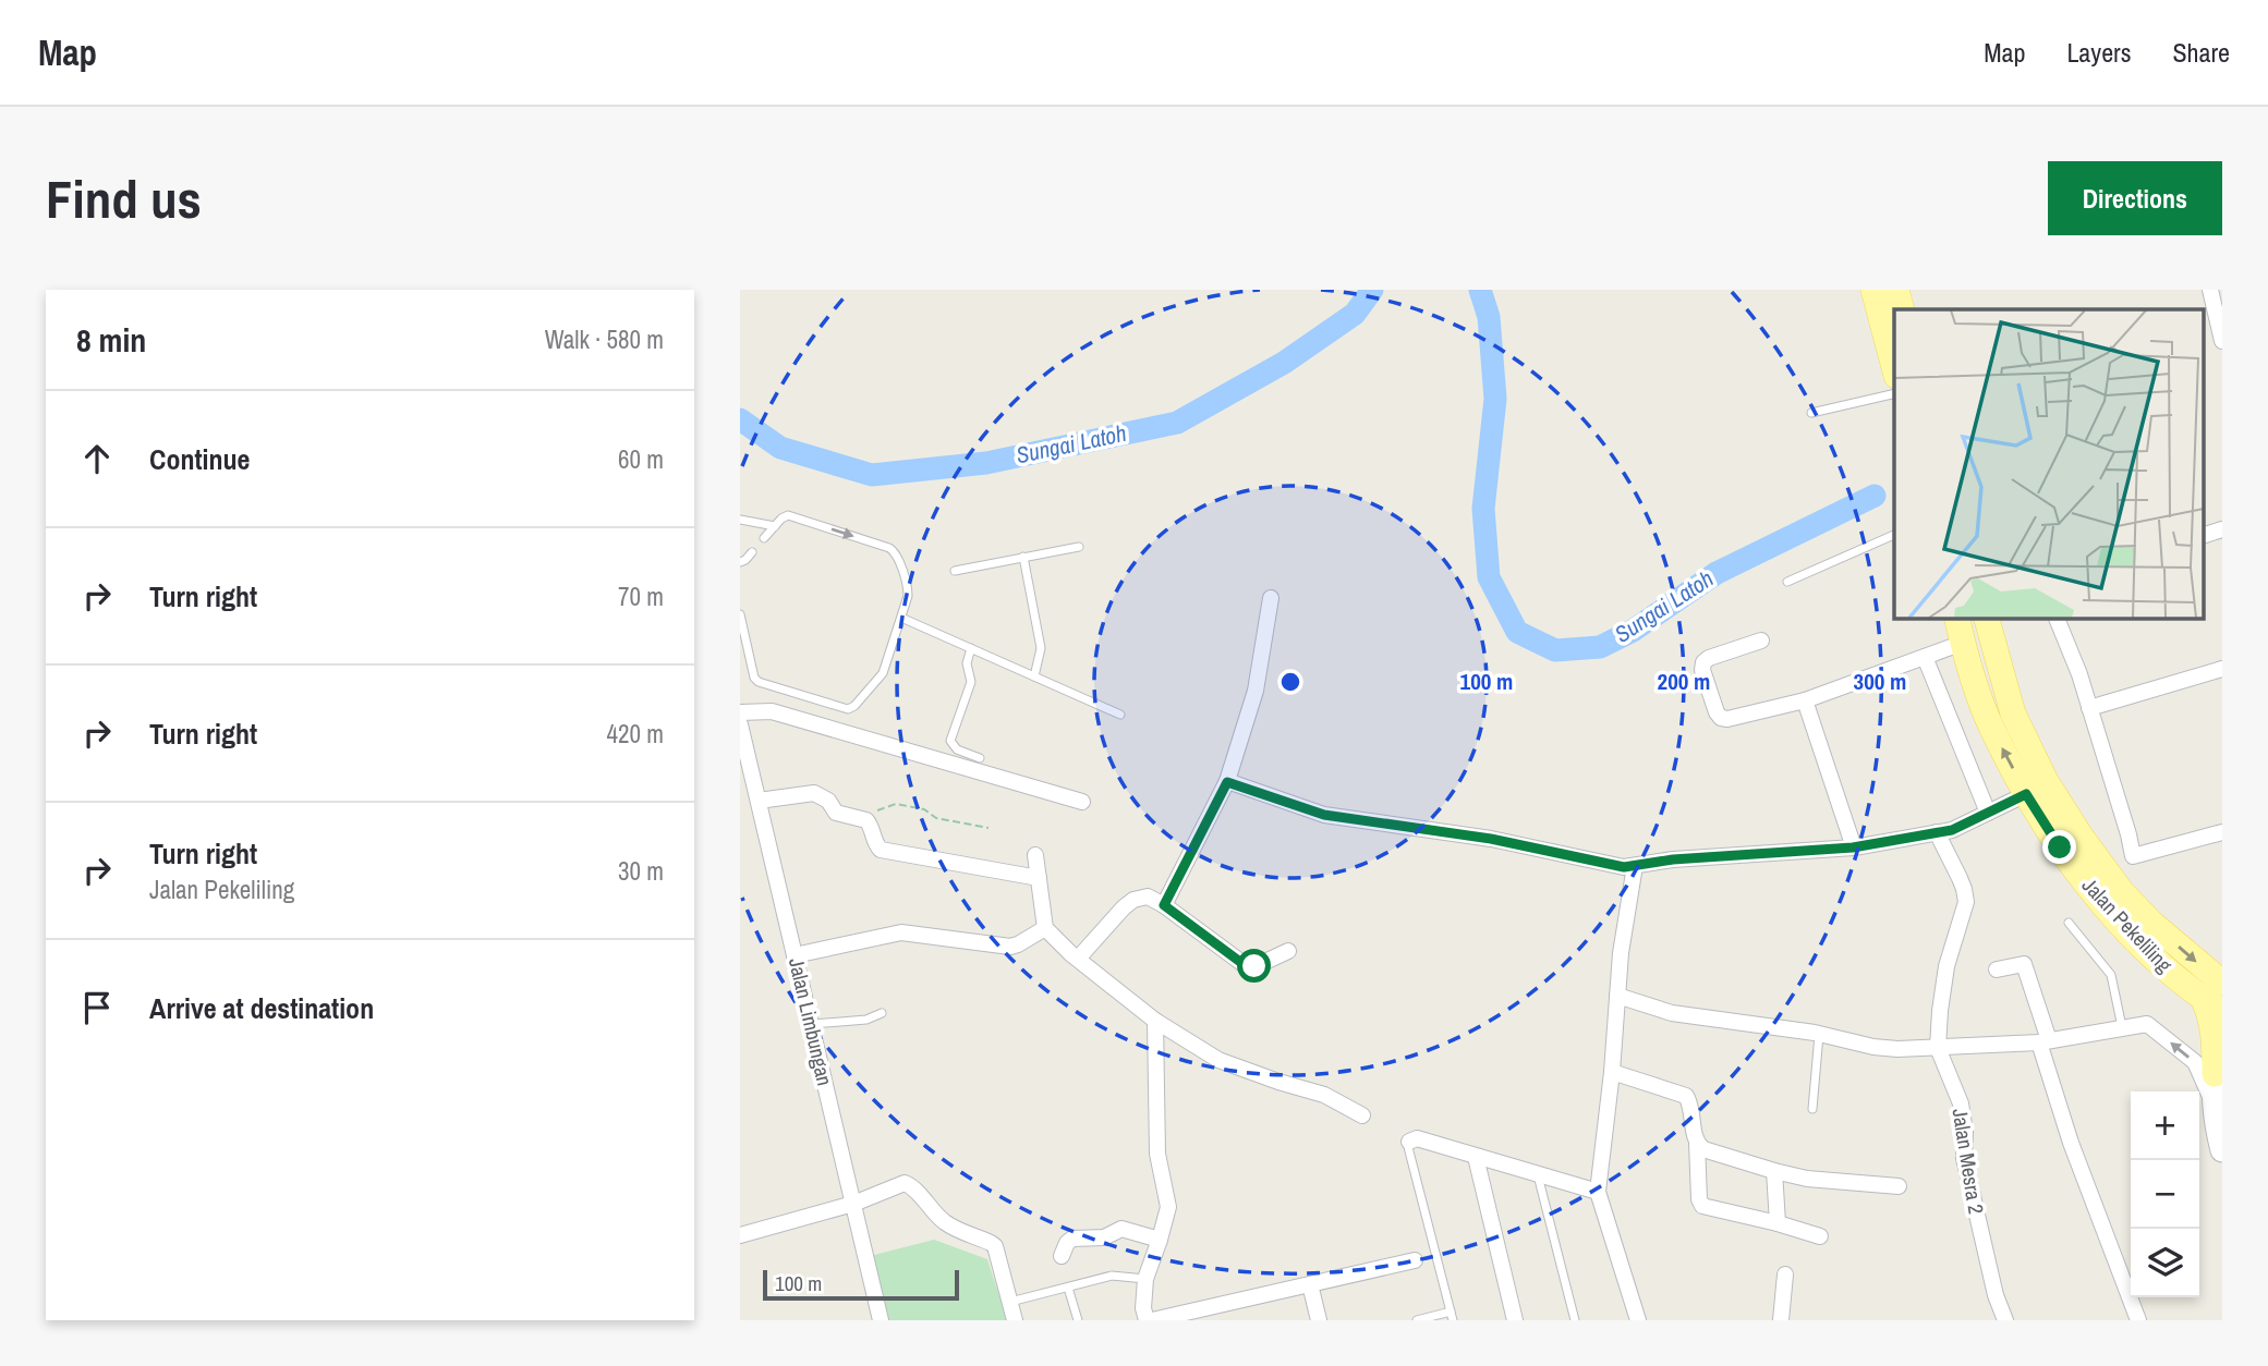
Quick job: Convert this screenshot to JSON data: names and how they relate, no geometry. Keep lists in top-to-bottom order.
{
  "streets": {
    "main road": ["Jalan Pekeliling"],
    "street": ["Jalan Limbungan", "Jalan Mesra 2"]
  },
  "water": ["Sungai Latoh"],
  "scale_bar": "100 m",
  "page": {
    "header": "Map",
    "nav": ["Map", "Layers", "Share"],
    "buttons": "Directions",
    "title": "Find us",
    "heading": ["8 min", "Walk · 580 m"],
    "list": [
      ["Continue", "60 m"],
      ["Turn right", "70 m"],
      ["Turn right", "420 m"],
      ["Turn right", "Jalan Pekeliling", "30 m"],
      "Arrive at destination"
    ],
    "map_buttons": ["+", "−"],
    "scale": "100 m"
  },
  "rings": ["100 m", "200 m", "300 m"]
}
